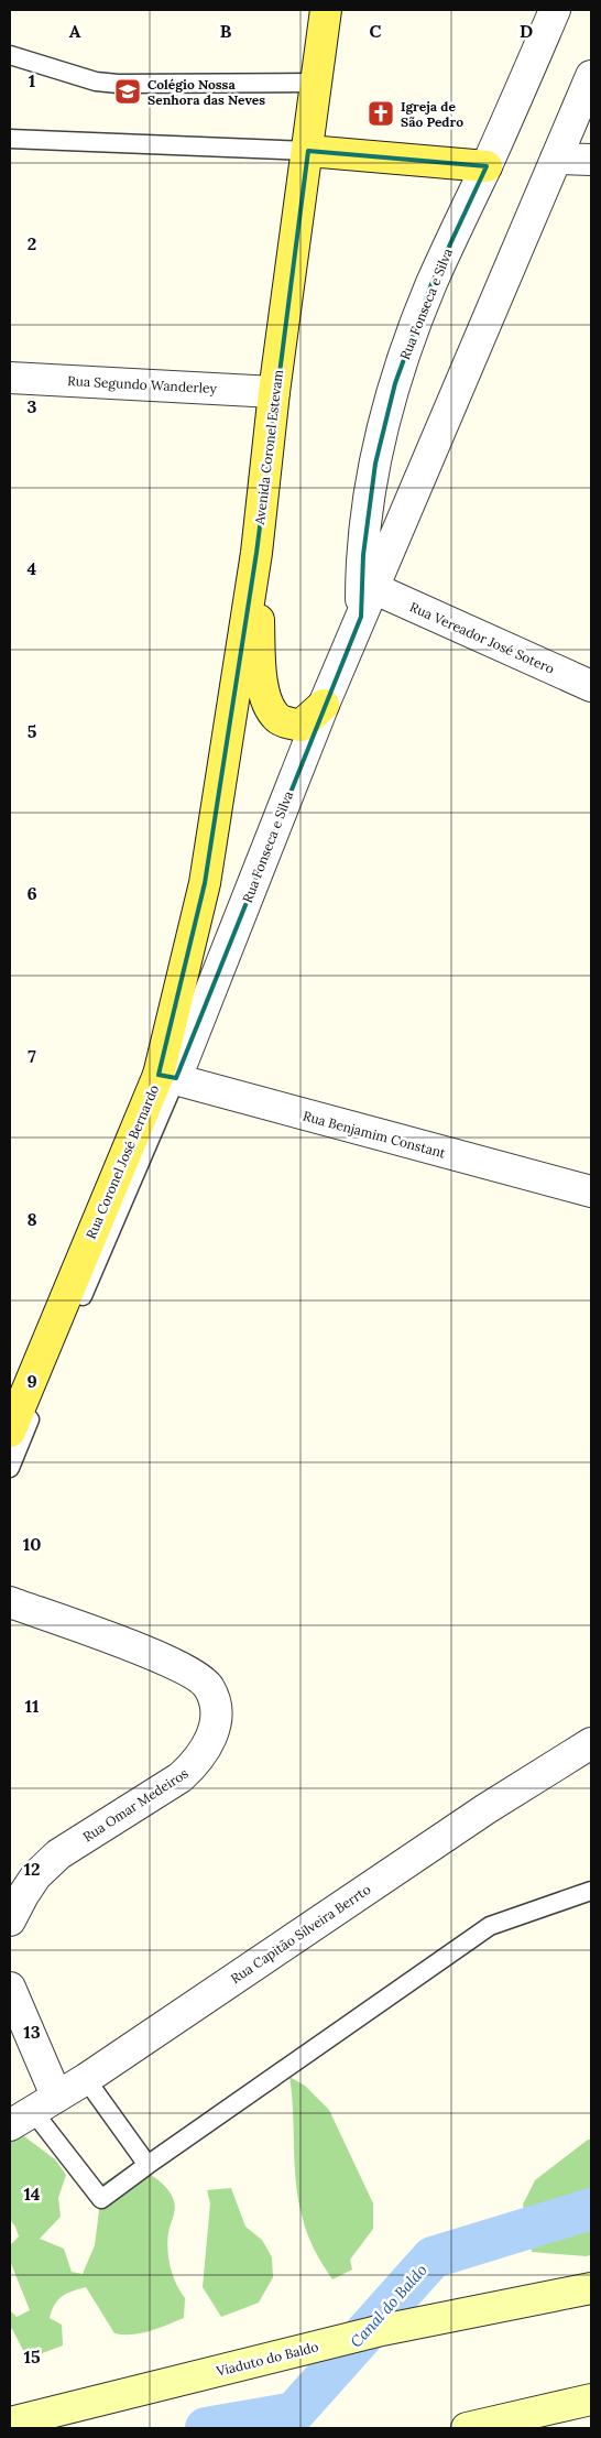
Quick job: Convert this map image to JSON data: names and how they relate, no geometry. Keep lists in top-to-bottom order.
{
  "streets": {
    "main road": ["Avenida Coronel Estevam", "Rua Coronel José Bernardo", "Viaduto do Baldo"],
    "street": [
      "Rua Fonseca e Silva",
      "Rua Segundo Wanderley",
      "Rua Vereador José Sotero",
      "Rua Benjamim Constant",
      "Rua Omar Medeiros",
      "Rua Capitão Silveira Berrto"
    ]
  },
  "crossings": [
    ["Rua Fonseca e Silva", "Rua Vereador José Sotero"],
    ["Rua Fonseca e Silva", "Rua Benjamim Constant"],
    ["Rua Fonseca e Silva", "Rua Coronel José Bernardo"],
    ["Rua Segundo Wanderley", "Avenida Coronel Estevam"],
    ["Avenida Coronel Estevam", "Rua Coronel José Bernardo"],
    ["Rua Benjamim Constant", "Rua Coronel José Bernardo"]
  ],
  "water": ["Canal do Baldo"],
  "places": {
    "school or university": ["Colégio Nossa Senhora das Neves"],
    "church": ["Igreja de São Pedro"]
  },
  "grid": {
    "columns": [
      "A",
      "B",
      "C",
      "D"
    ],
    "rows": [
      "1",
      "2",
      "3",
      "4",
      "5",
      "6",
      "7",
      "8",
      "9",
      "10",
      "11",
      "12",
      "13",
      "14",
      "15"
    ]
  }
}
